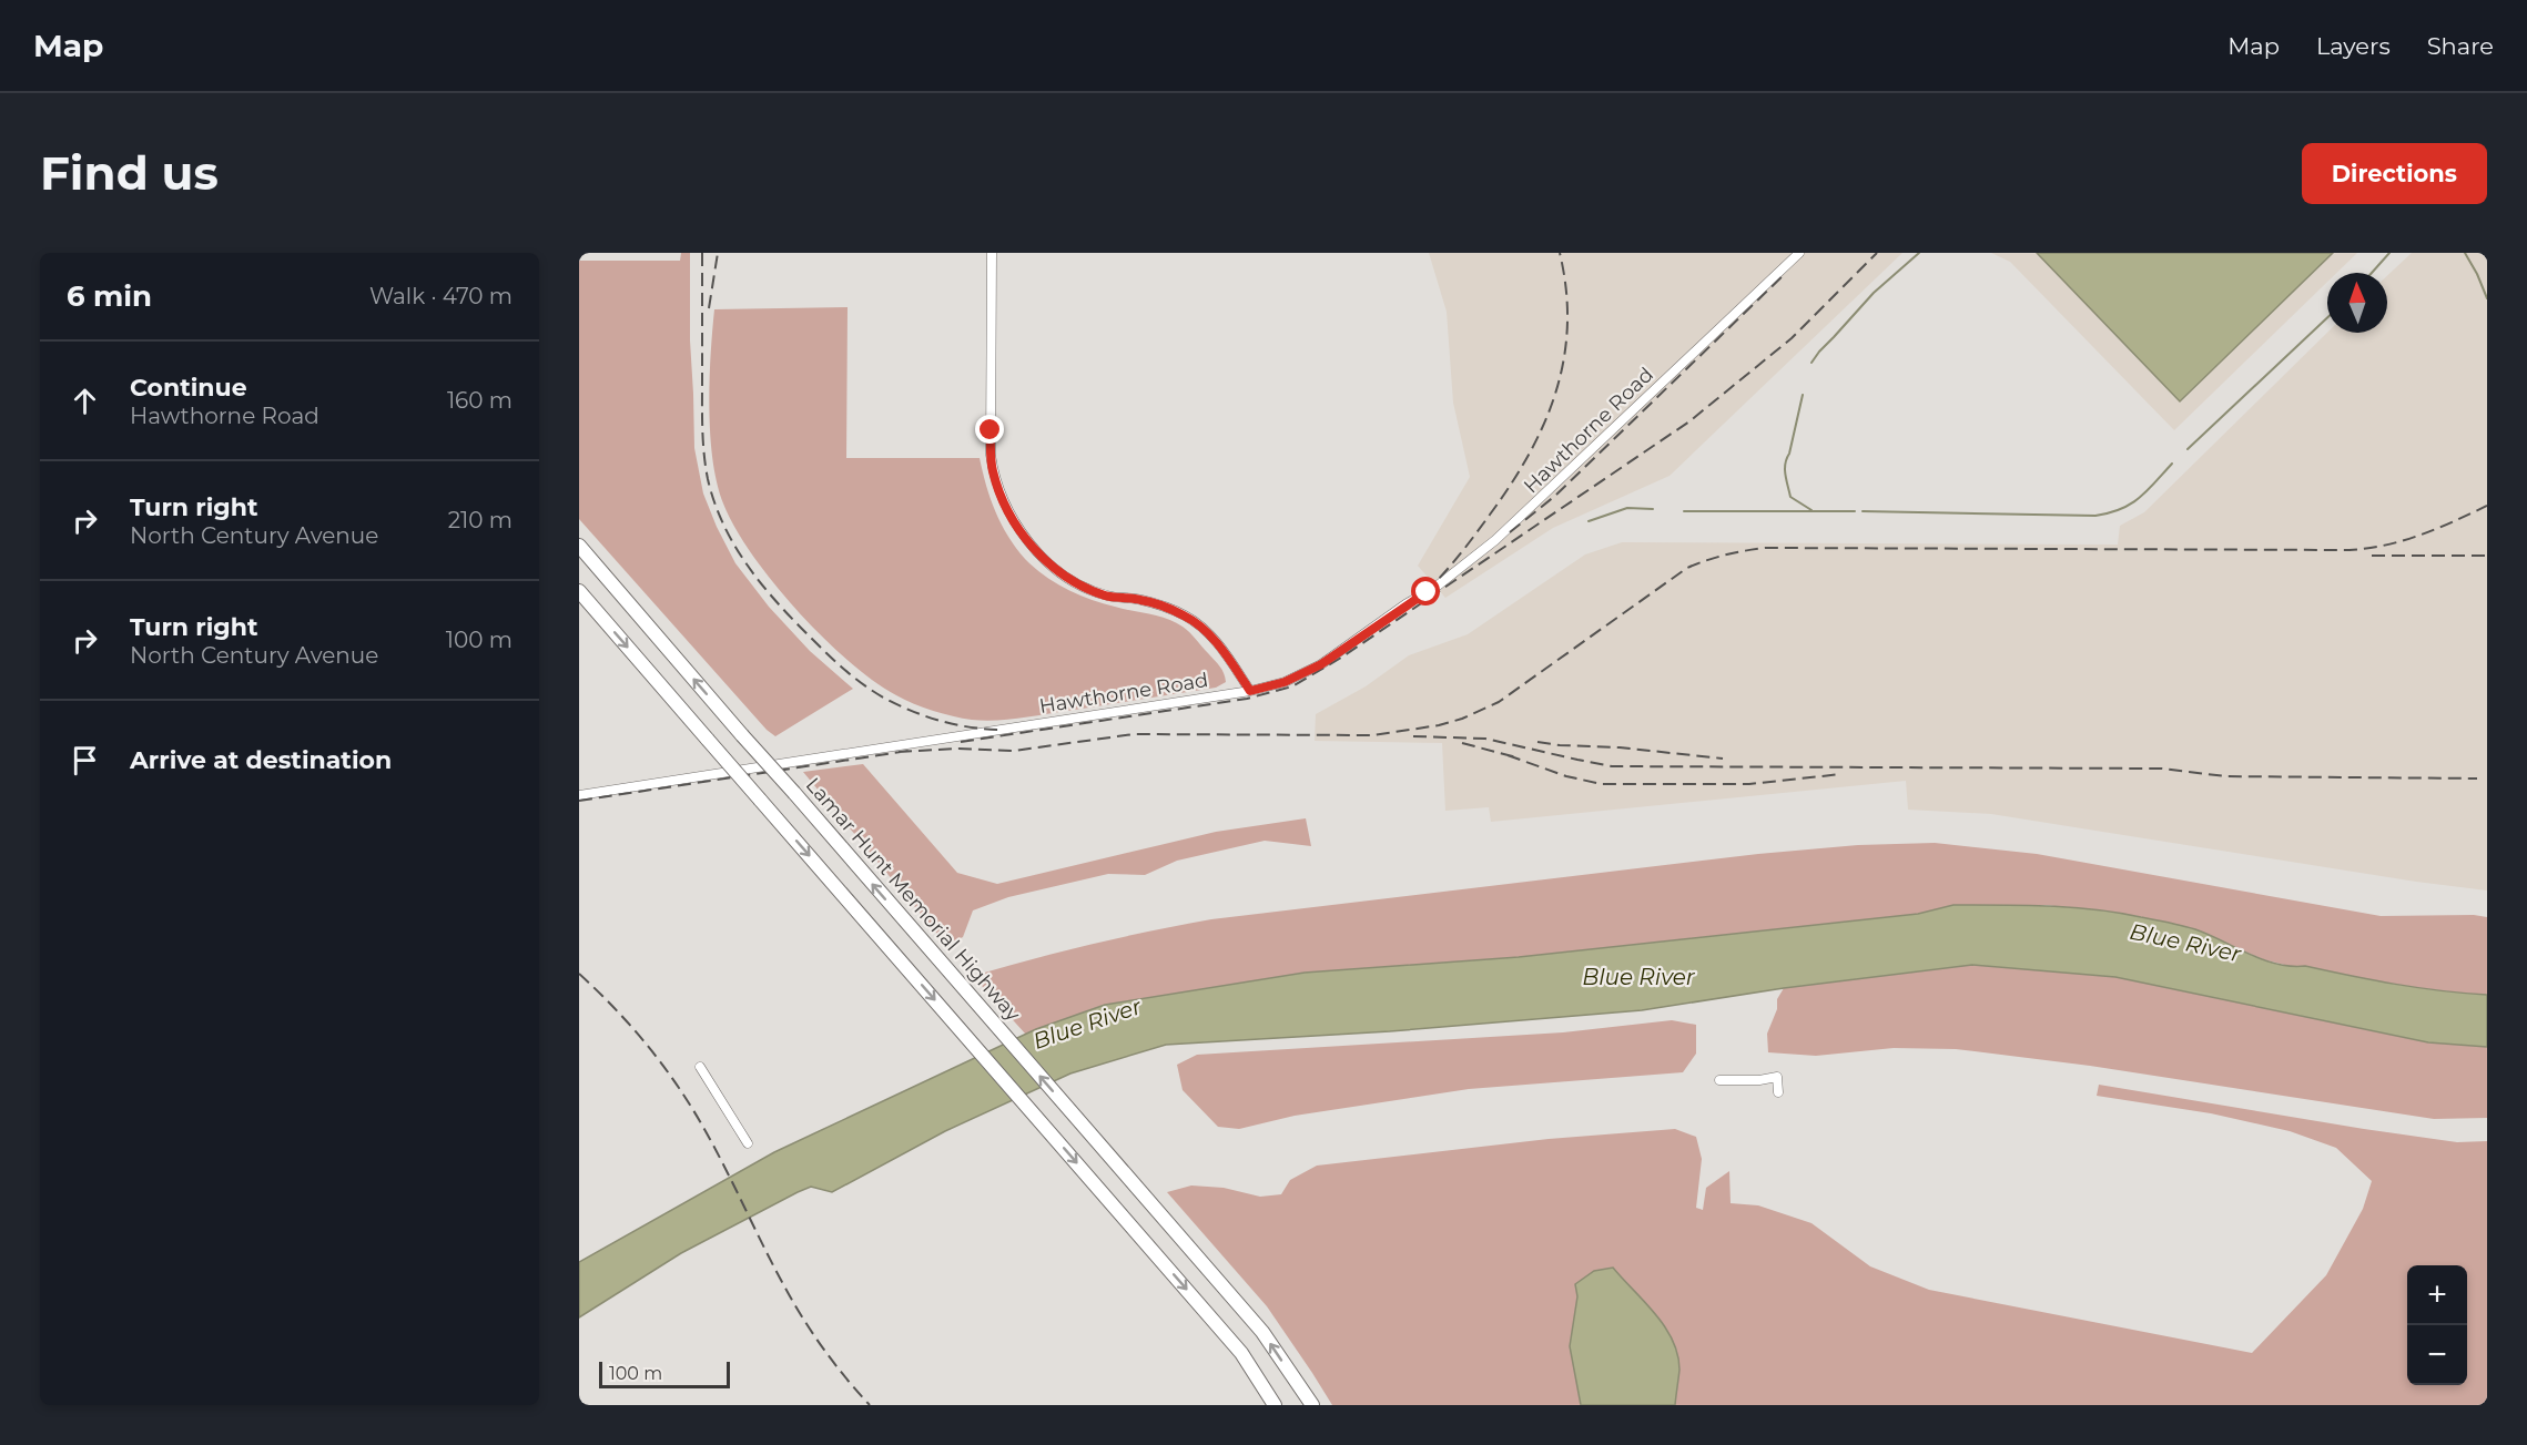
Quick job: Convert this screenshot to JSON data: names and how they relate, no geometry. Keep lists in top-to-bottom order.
{
  "streets": {
    "highway": ["Lamar Hunt Memorial Highway"],
    "street": ["Hawthorne Road"]
  },
  "water": ["Blue River"],
  "scale_bar": "100 m",
  "north": "top",
  "page": {
    "header": "Map",
    "nav": ["Map", "Layers", "Share"],
    "buttons": "Directions",
    "title": "Find us",
    "heading": ["6 min", "Walk · 470 m"],
    "list": [
      ["Continue", "Hawthorne Road", "160 m"],
      ["Turn right", "North Century Avenue", "210 m"],
      ["Turn right", "North Century Avenue", "100 m"],
      "Arrive at destination"
    ],
    "map_buttons": ["+", "−"],
    "scale": "100 m"
  }
}
